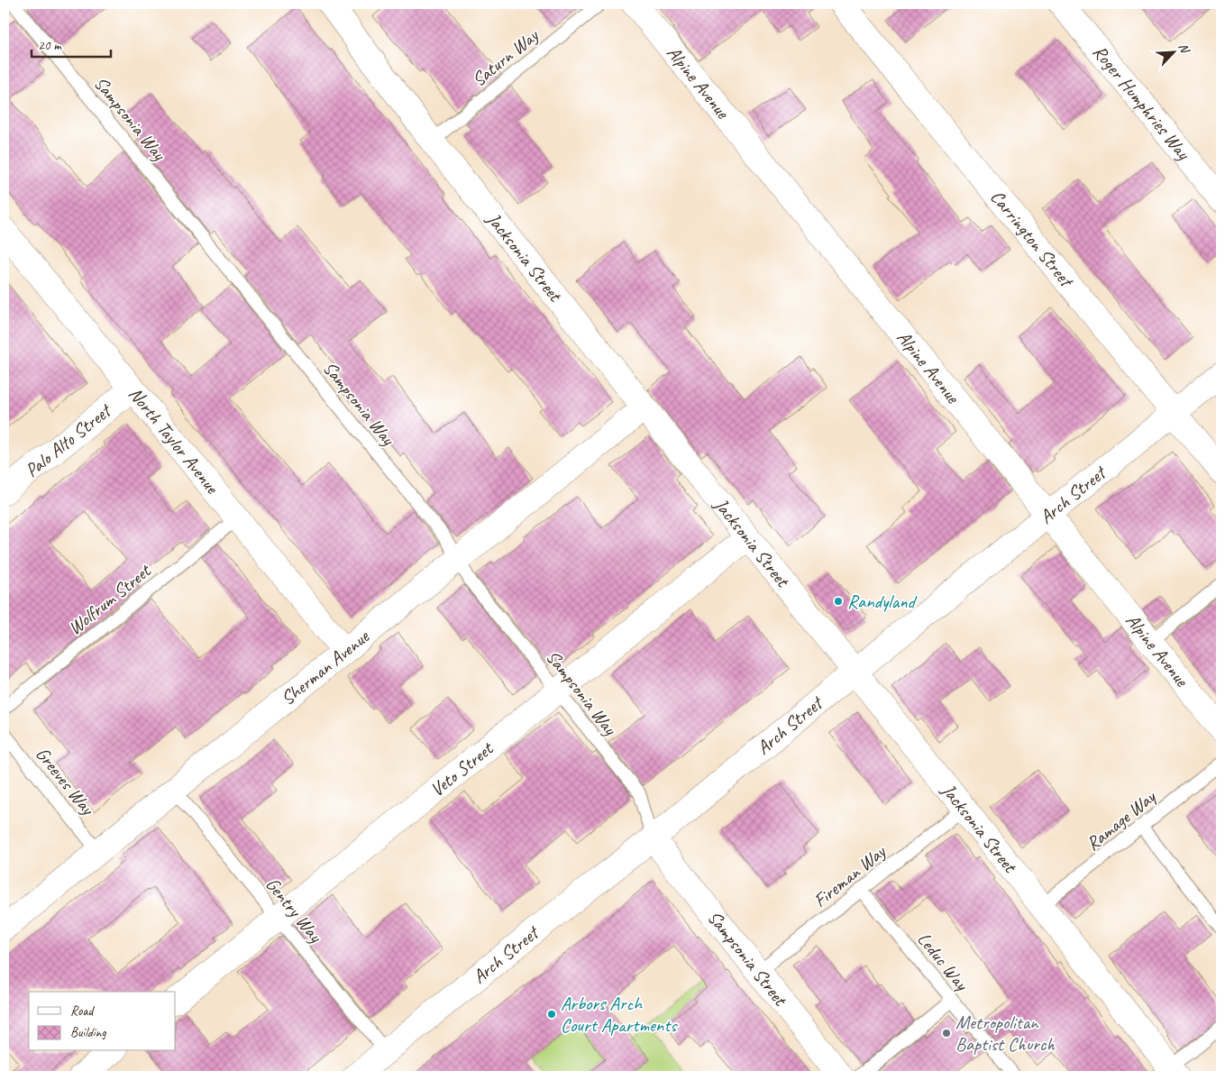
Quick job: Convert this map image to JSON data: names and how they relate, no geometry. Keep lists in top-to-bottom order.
{
  "streets": {
    "street": [
      "Alpine Avenue",
      "Roger Humphries Way",
      "Carrington Street",
      "Jacksonia Street",
      "Palo Alto Street",
      "North Taylor Avenue",
      "Arch Street",
      "Sherman Avenue",
      "Veto Street",
      "Sampsonia Street"
    ],
    "lane": [
      "Saturn Way",
      "Sampsonia Way",
      "Wolfrum Street",
      "Greeves Way",
      "Ramage Way",
      "Fireman Way",
      "Gentry Way",
      "Leduc Way"
    ]
  },
  "crossings": [
    ["Saturn Way", "Jacksonia Street"],
    ["Alpine Avenue", "Arch Street"],
    ["Sampsonia Way", "Arch Street"],
    ["Sampsonia Way", "Sherman Avenue"],
    ["Sampsonia Way", "Veto Street"],
    ["Sampsonia Way", "Sampsonia Street"],
    ["Carrington Street", "Arch Street"],
    ["Jacksonia Street", "Arch Street"],
    ["Jacksonia Street", "Sherman Avenue"],
    ["Jacksonia Street", "Veto Street"],
    ["Jacksonia Street", "Ramage Way"],
    ["Jacksonia Street", "Fireman Way"],
    ["Palo Alto Street", "North Taylor Avenue"],
    ["North Taylor Avenue", "Wolfrum Street"],
    ["North Taylor Avenue", "Sherman Avenue"],
    ["Arch Street", "Gentry Way"],
    ["Arch Street", "Sampsonia Street"],
    ["Sherman Avenue", "Greeves Way"],
    ["Sherman Avenue", "Gentry Way"],
    ["Veto Street", "Gentry Way"],
    ["Fireman Way", "Sampsonia Street"],
    ["Fireman Way", "Leduc Way"]
  ],
  "places": ["Randyland", "Arbors Arch Court Apartments", "Metropolitan Baptist Church"],
  "legend": ["Road", "Building"],
  "scale_bar": "20 m",
  "north": "top right"
}
